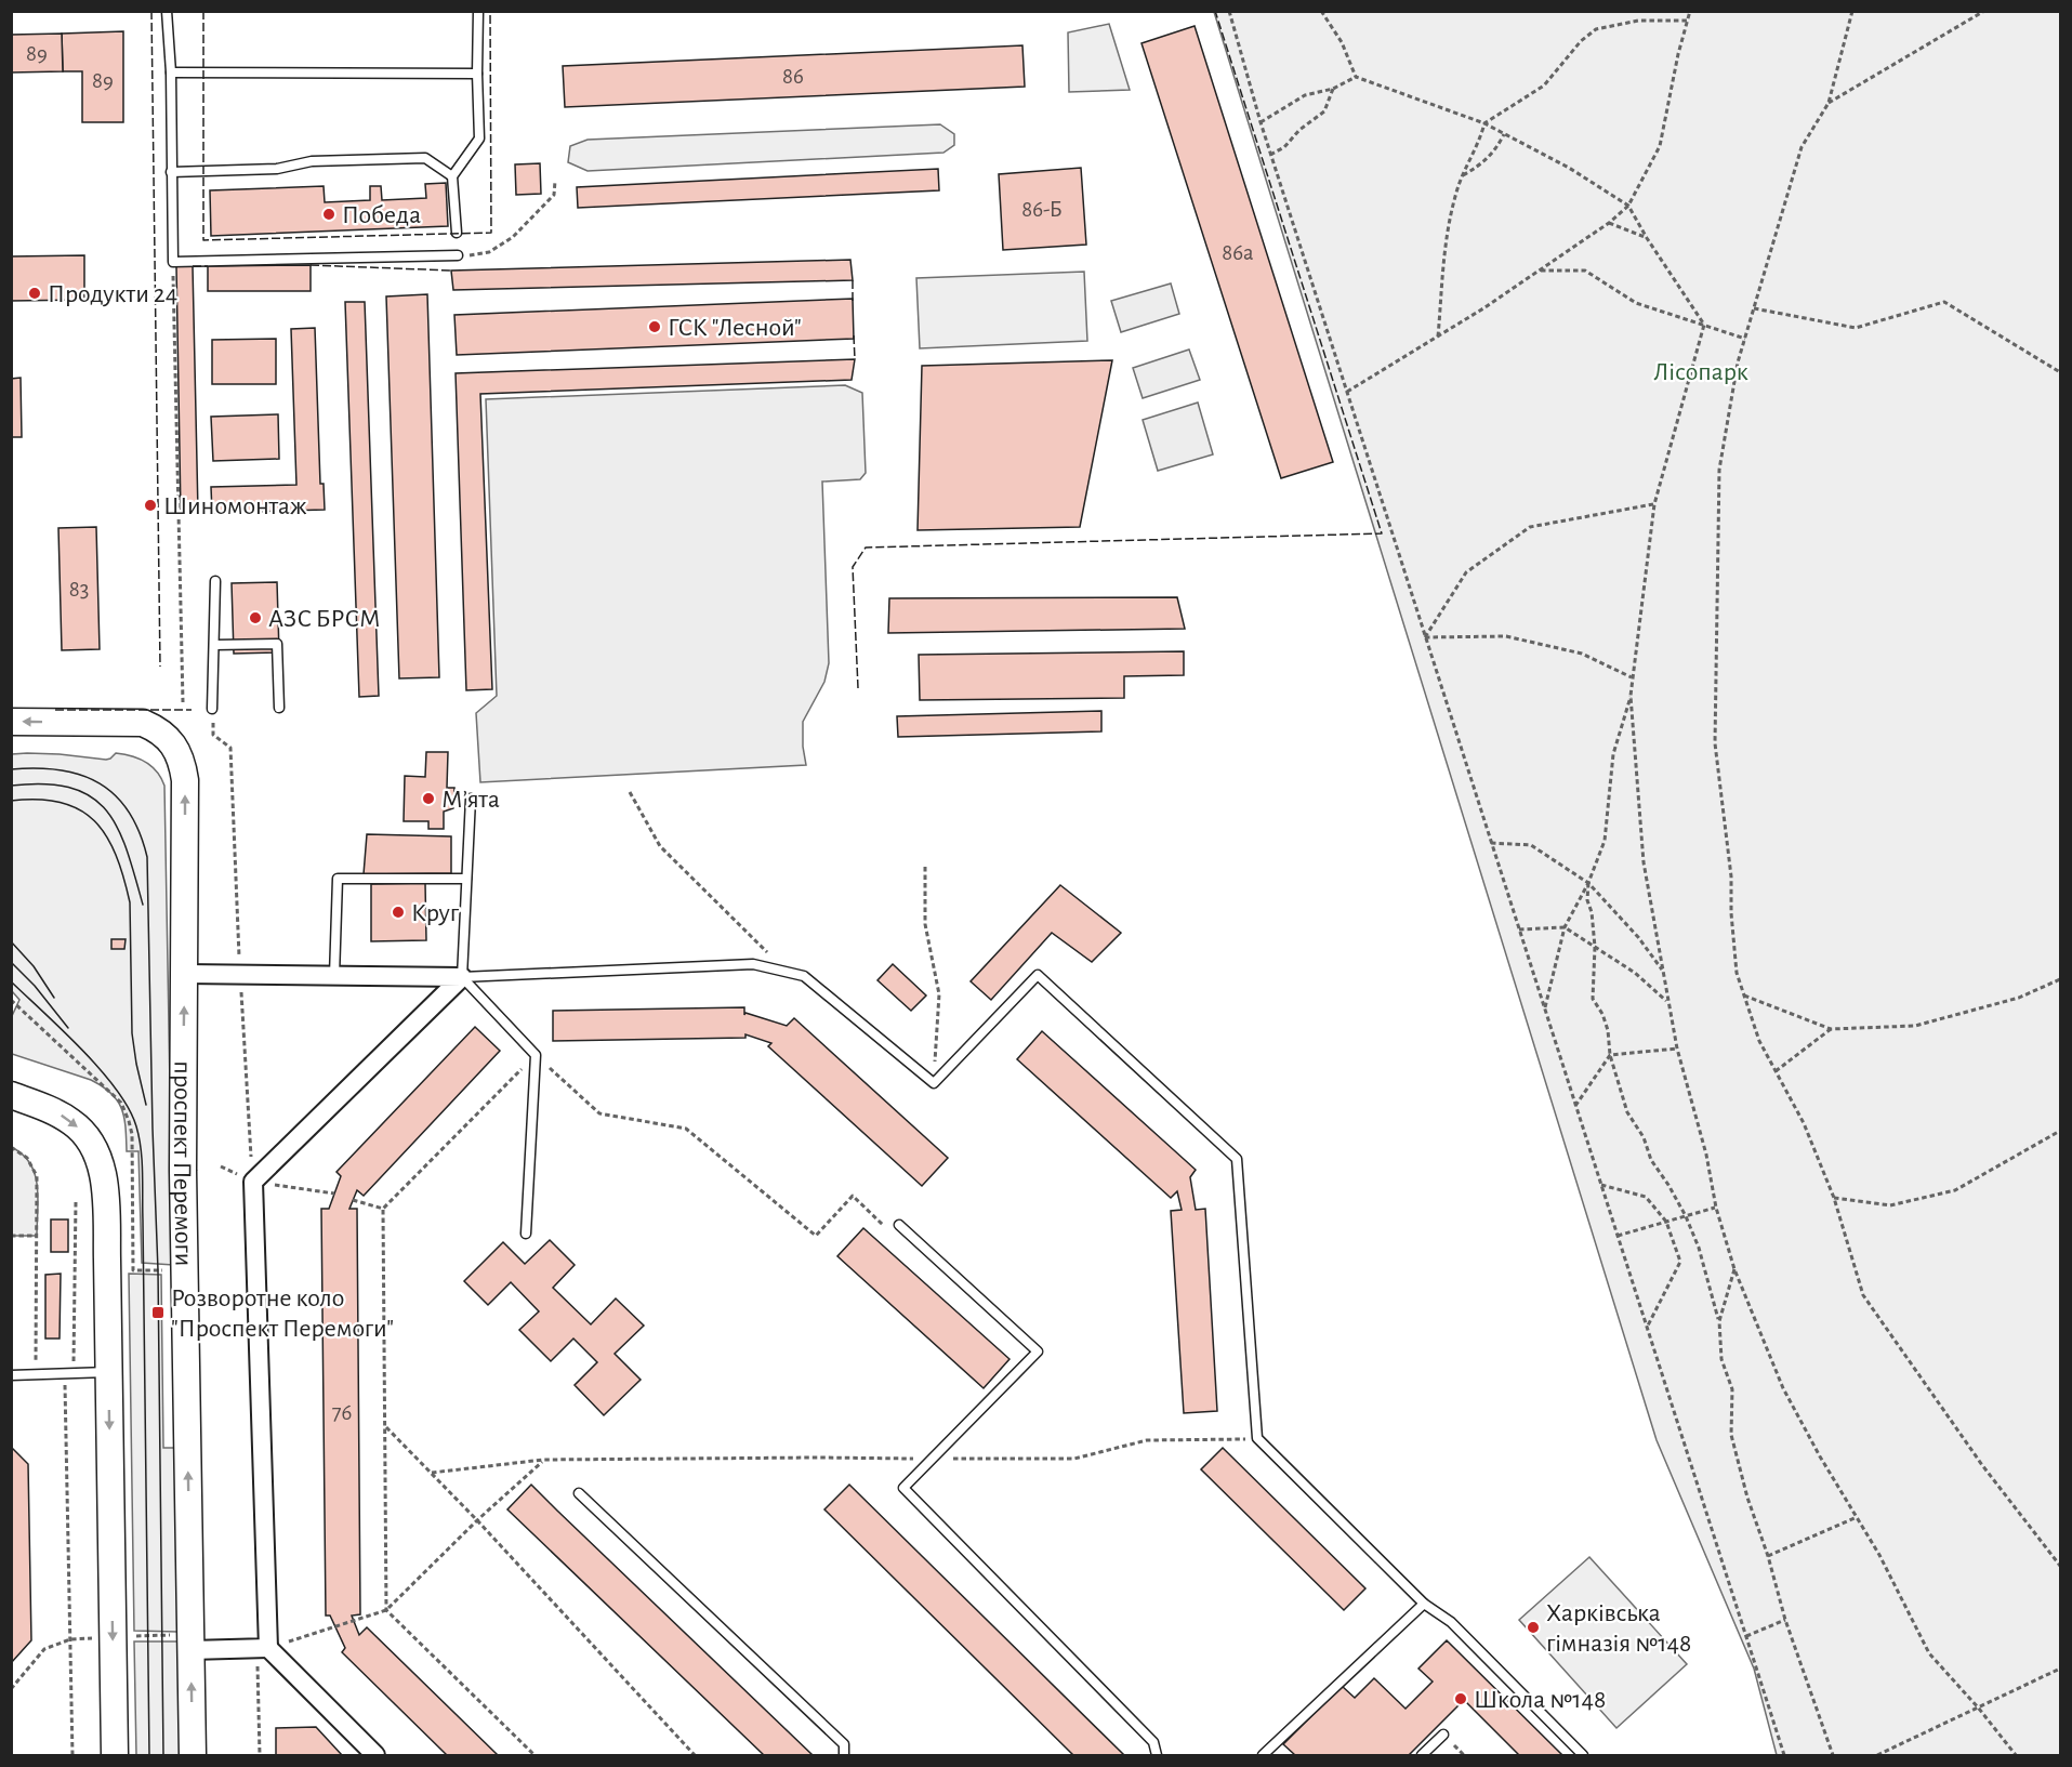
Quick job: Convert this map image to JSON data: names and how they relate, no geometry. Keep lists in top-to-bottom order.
{
  "streets": {
    "main road": ["проспект Перемоги"]
  },
  "parks": ["Лісопарк"],
  "places": {
    "other": [
      "Победа",
      "Продукти 24",
      "ГСК \"Лесной\"",
      "Шиномонтаж",
      "АЗС БРСМ",
      "Мʼята",
      "Круг",
      "Харківська гімназія №148",
      "Школа №148"
    ],
    "transit": ["Розворотне коло \"Проспект Перемоги\""]
  },
  "house_numbers": [
    "89",
    "86",
    "89",
    "86-Б",
    "86а",
    "83",
    "76"
  ]
}
